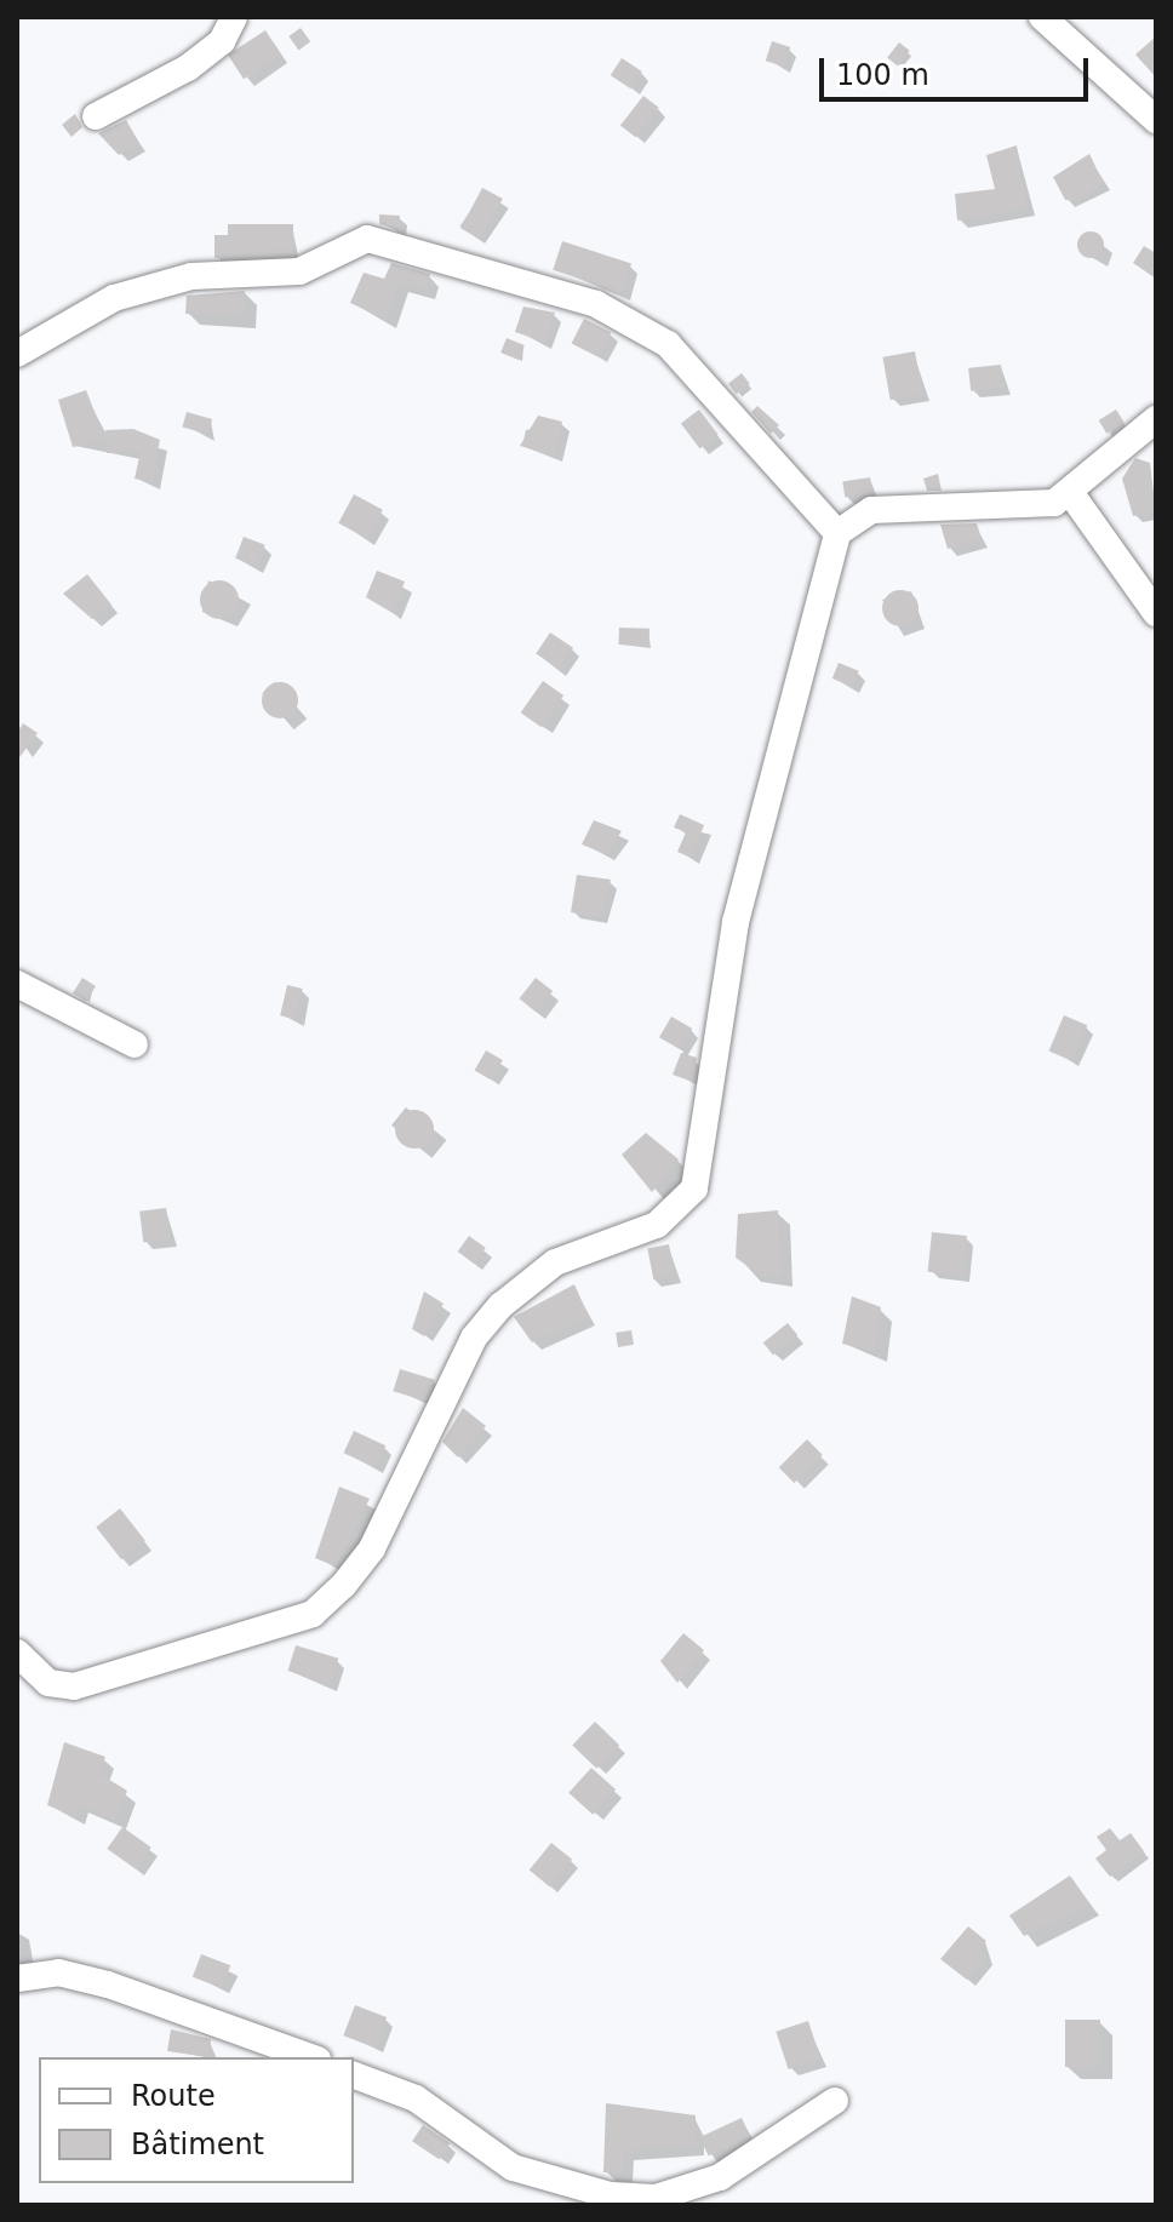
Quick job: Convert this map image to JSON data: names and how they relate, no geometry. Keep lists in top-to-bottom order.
{
  "legend": ["Route", "Bâtiment"],
  "scale_bar": "100 m"
}
